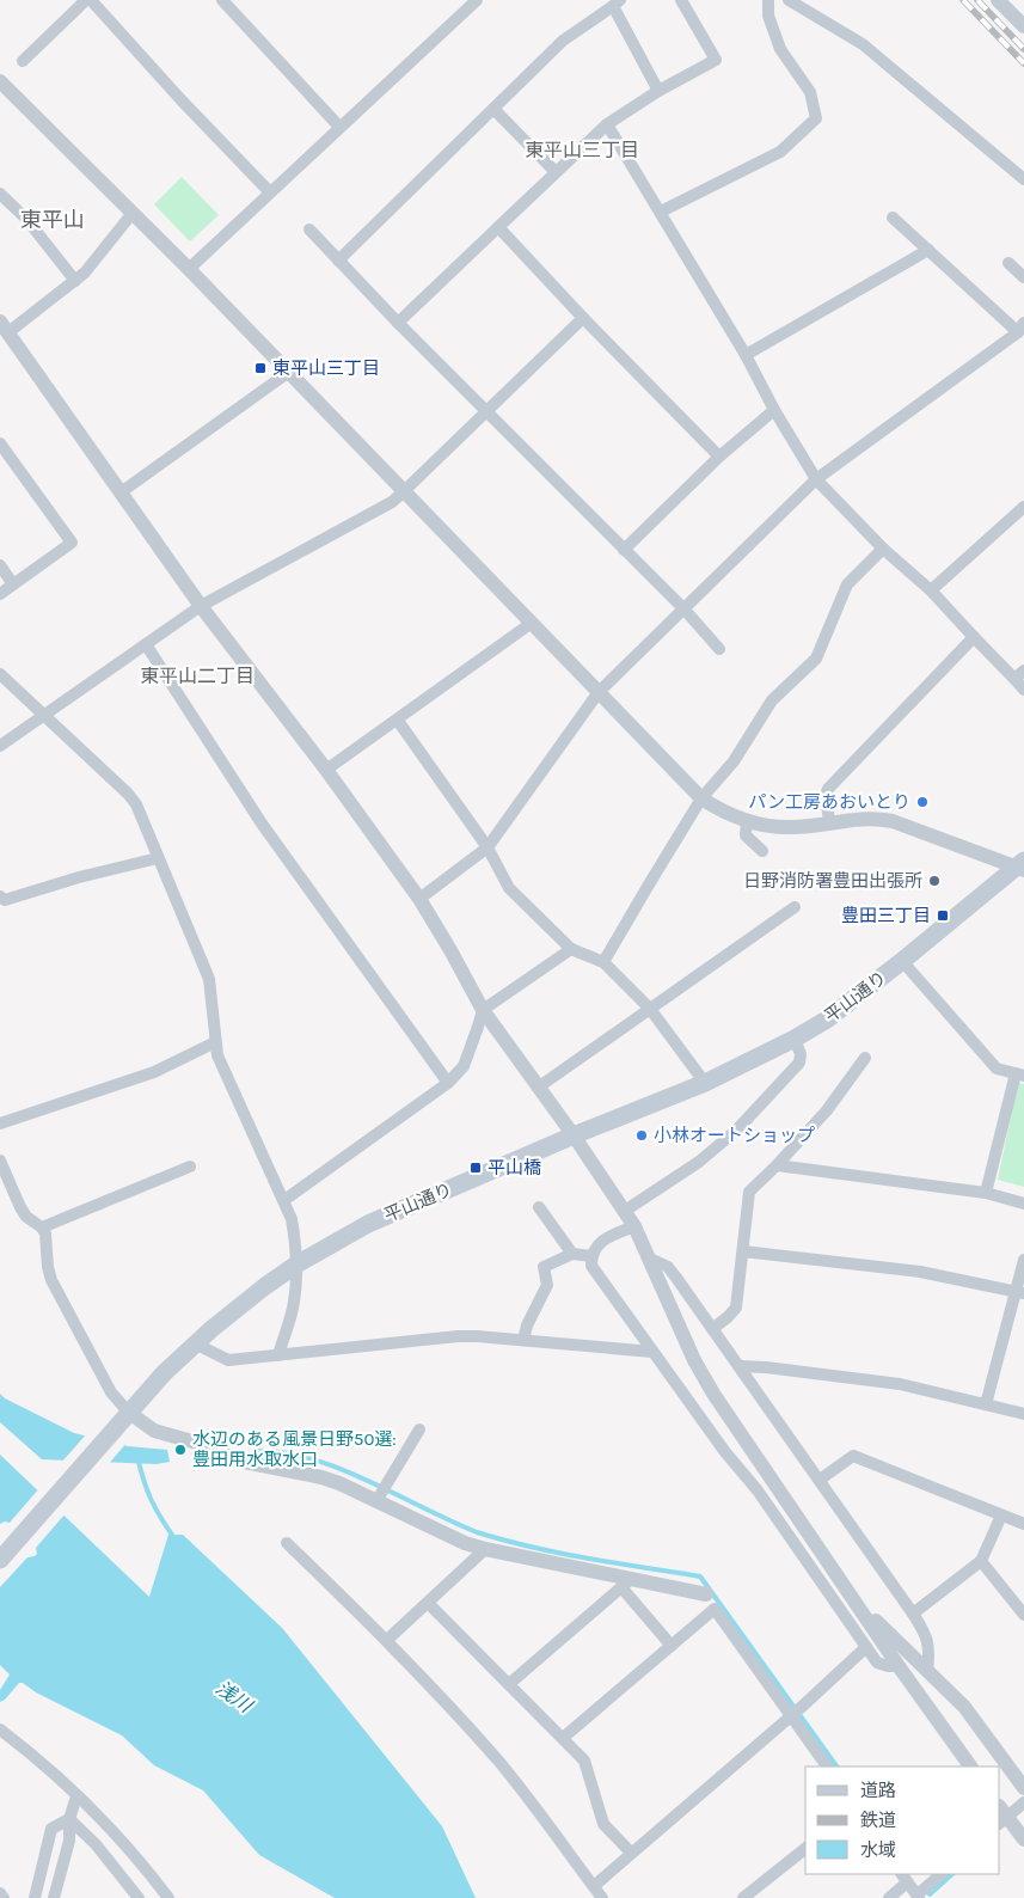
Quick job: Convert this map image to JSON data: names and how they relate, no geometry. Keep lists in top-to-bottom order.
{
  "streets": {
    "main road": ["平山通り"]
  },
  "districts": ["東平山三丁目", "東平山", "東平山二丁目"],
  "water": ["浅川"],
  "places": {
    "transit": ["東平山三丁目", "豊田三丁目", "平山橋"],
    "other": [
      "パン工房あおいとり",
      "日野消防署豊田出張所",
      "小林オートショップ",
      "水辺のある風景日野50選: 豊田用水取水口"
    ]
  },
  "legend": ["道路", "鉄道", "水域"]
}
